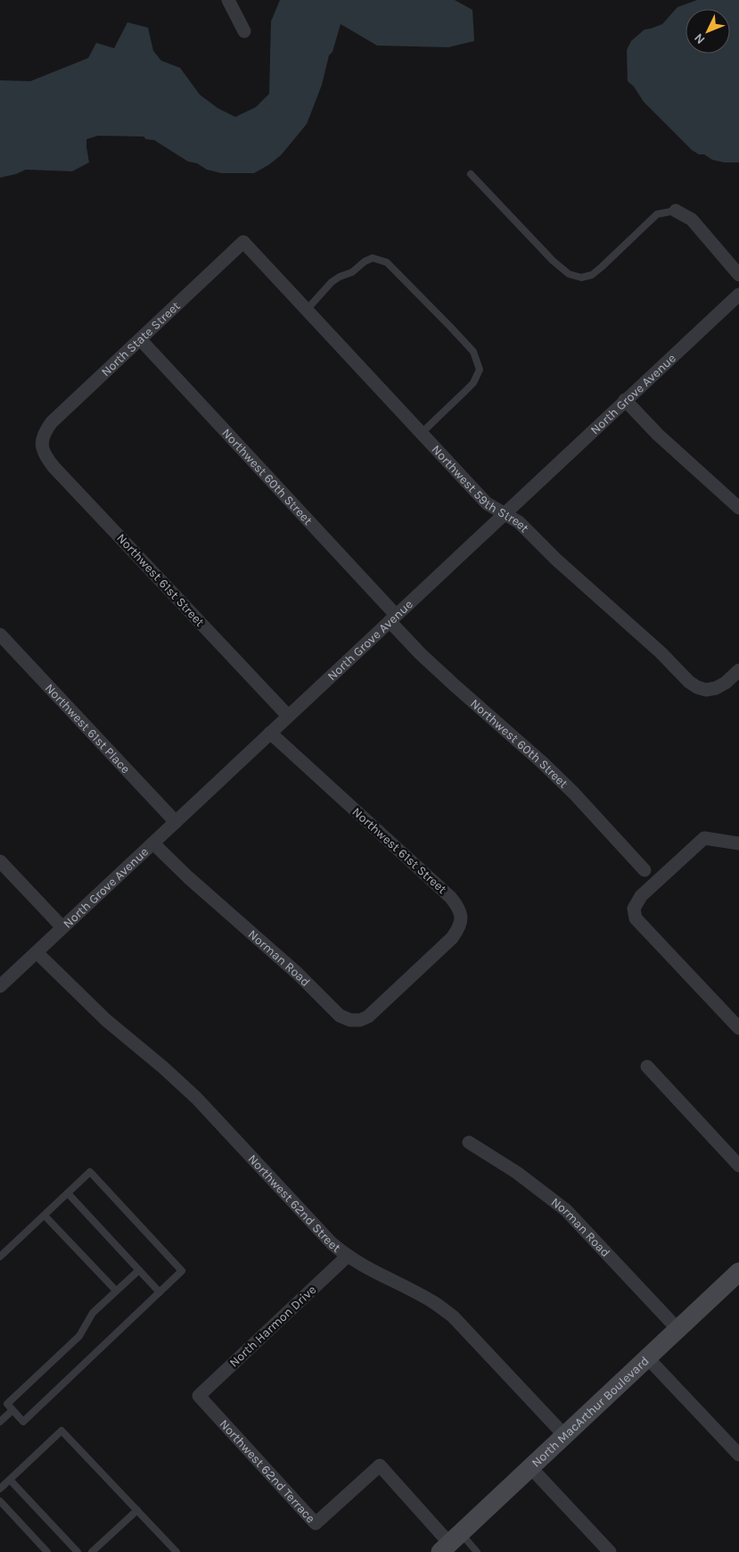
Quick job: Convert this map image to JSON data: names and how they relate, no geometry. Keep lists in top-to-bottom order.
{
  "streets": {
    "main road": ["North MacArthur Boulevard"],
    "street": [
      "North State Street",
      "North Grove Avenue",
      "Northwest 60th Street",
      "Northwest 59th Street",
      "Northwest 61st Street",
      "Northwest 61st Place",
      "Norman Road",
      "Northwest 62nd Street",
      "North Harmon Drive",
      "Northwest 62nd Terrace"
    ]
  },
  "crossings": [
    ["North State Street", "Northwest 60th Street"],
    ["North State Street", "Northwest 59th Street"],
    ["North State Street", "Northwest 61st Street"],
    ["North Grove Avenue", "Northwest 60th Street"],
    ["North Grove Avenue", "Northwest 59th Street"],
    ["North Grove Avenue", "Northwest 61st Street"],
    ["North Grove Avenue", "Northwest 61st Place"],
    ["North Grove Avenue", "Norman Road"],
    ["North Grove Avenue", "Northwest 62nd Street"],
    ["Northwest 61st Street", "Norman Road"],
    ["Norman Road", "North MacArthur Boulevard"],
    ["Northwest 62nd Street", "North Harmon Drive"],
    ["Northwest 62nd Street", "North MacArthur Boulevard"],
    ["North Harmon Drive", "Northwest 62nd Terrace"],
    ["North MacArthur Boulevard", "Northwest 62nd Terrace"]
  ],
  "north": "bottom left"
}
